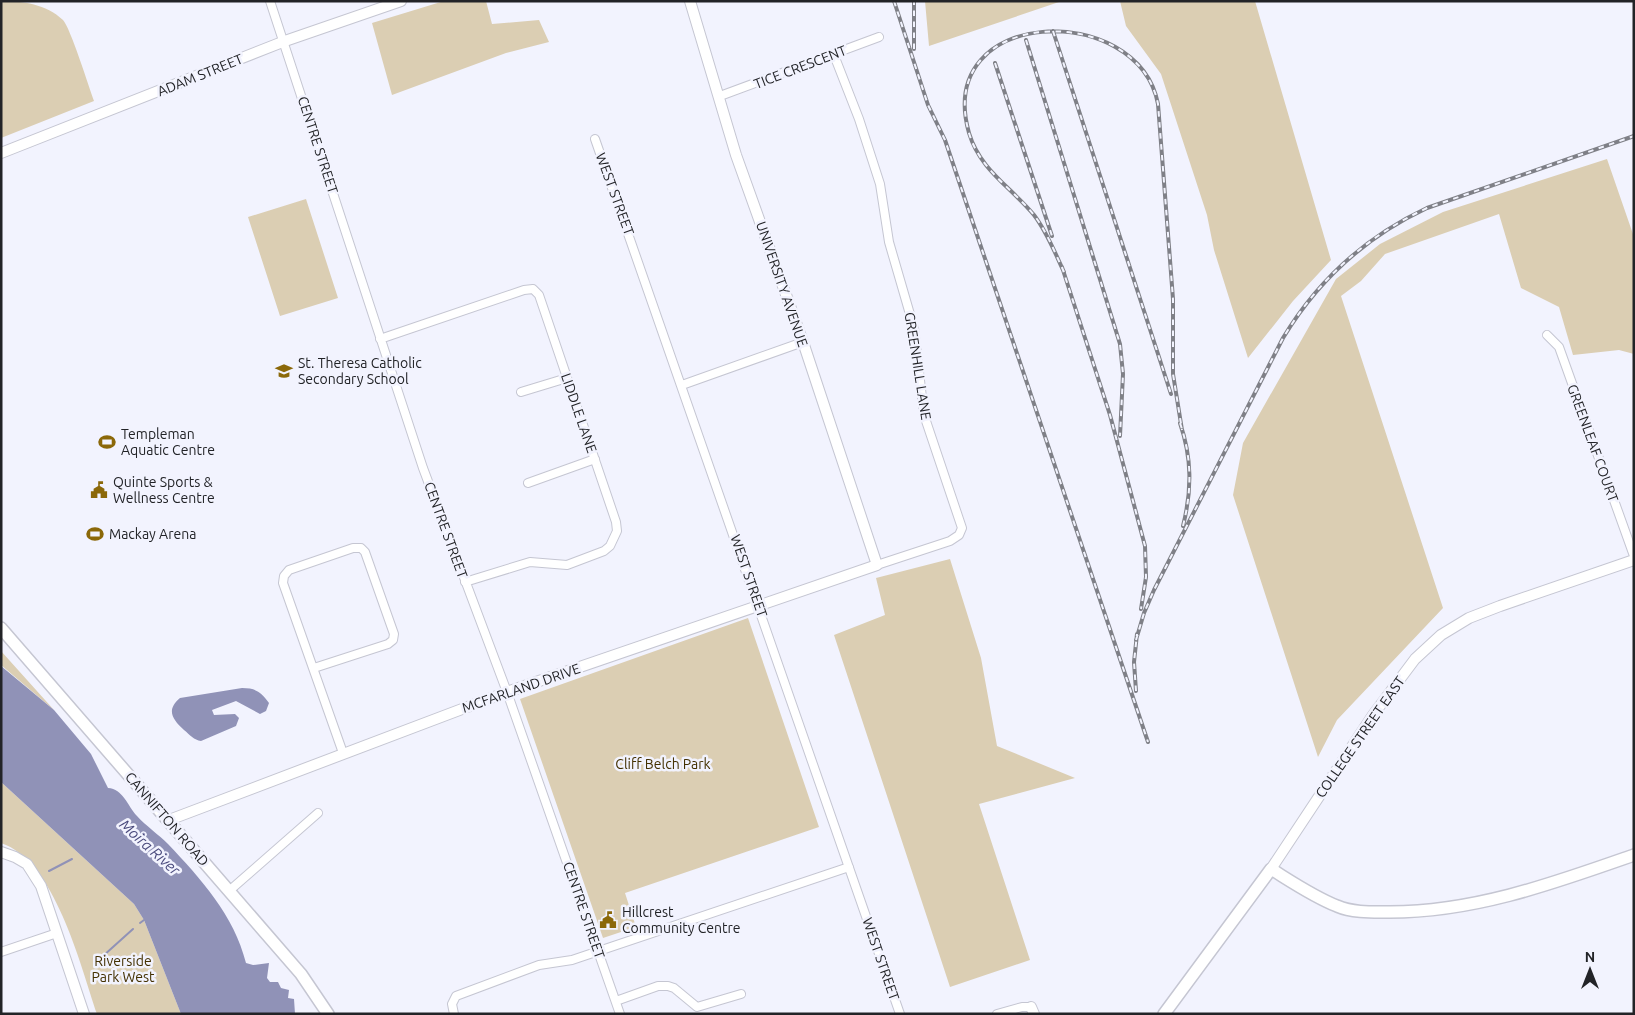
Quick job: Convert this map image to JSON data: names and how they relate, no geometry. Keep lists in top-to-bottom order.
{
  "streets": {
    "main road": ["COLLEGE STREET EAST", "CANNIFTON ROAD"],
    "street": [
      "TICE CRESCENT",
      "ADAM STREET",
      "CENTRE STREET",
      "WEST STREET",
      "UNIVERSITY AVENUE",
      "GREENHILL LANE",
      "LIDDLE LANE",
      "GREENLEAF COURT",
      "MCFARLAND DRIVE"
    ]
  },
  "crossings": [
    ["TICE CRESCENT", "UNIVERSITY AVENUE"],
    ["TICE CRESCENT", "GREENHILL LANE"],
    ["ADAM STREET", "CENTRE STREET"],
    ["CENTRE STREET", "LIDDLE LANE"],
    ["CENTRE STREET", "MCFARLAND DRIVE"],
    ["WEST STREET", "MCFARLAND DRIVE"],
    ["UNIVERSITY AVENUE", "GREENHILL LANE"],
    ["UNIVERSITY AVENUE", "MCFARLAND DRIVE"],
    ["GREENHILL LANE", "MCFARLAND DRIVE"],
    ["MCFARLAND DRIVE", "CANNIFTON ROAD"]
  ],
  "water": ["Moira River"],
  "parks": ["Cliff Belch Park", "Riverside Park West"],
  "places": {
    "school or university": ["St. Theresa Catholic Secondary School"],
    "sports": ["Templeman Aquatic Centre", "Mackay Arena"],
    "public building": ["Quinte Sports & Wellness Centre", "Hillcrest Community Centre"]
  },
  "north": "top"
}
